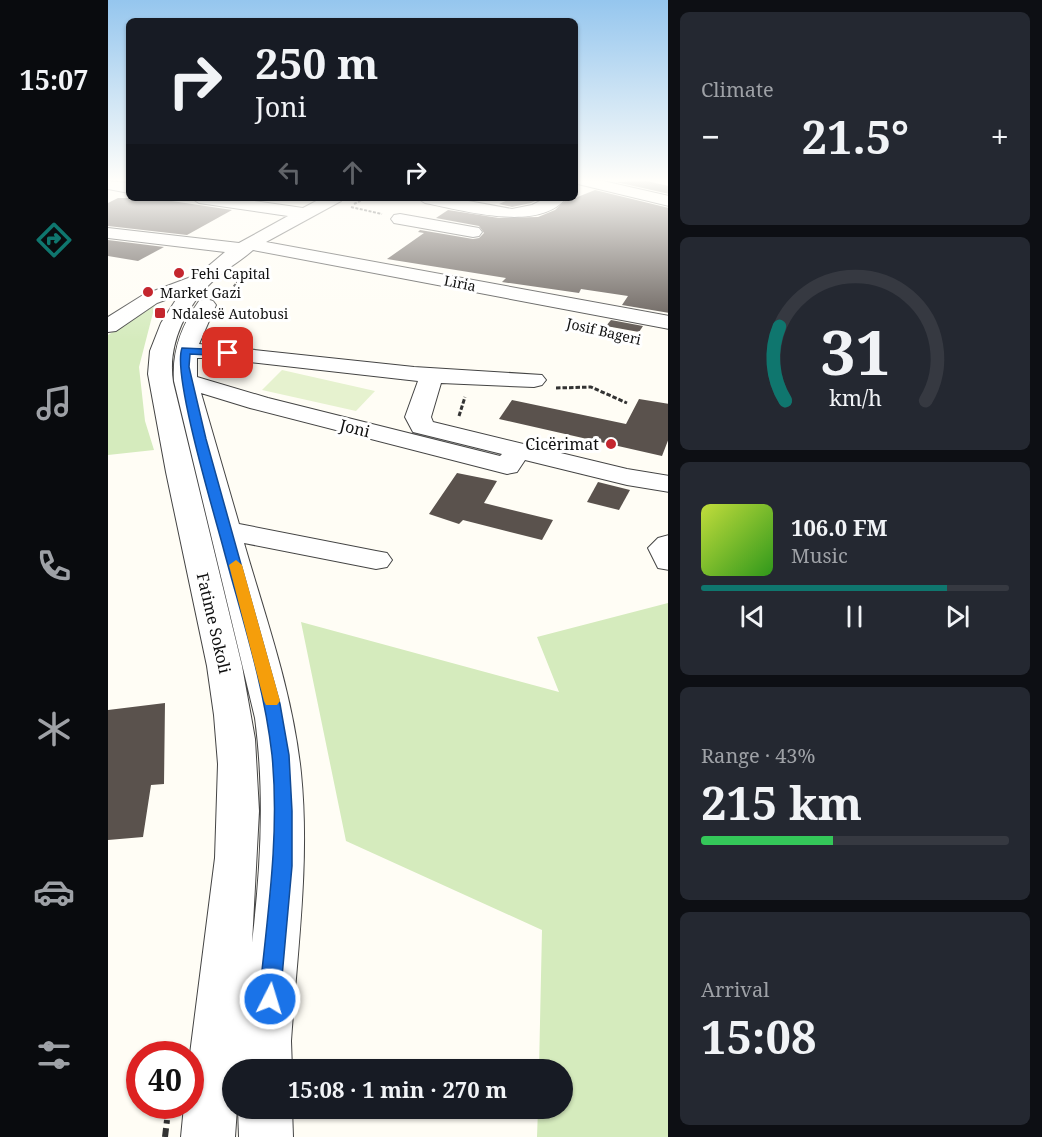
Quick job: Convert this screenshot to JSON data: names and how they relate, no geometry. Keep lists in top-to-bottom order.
{
  "streets": {
    "street": [
      "Liria",
      "Josif Bageri",
      "Joni",
      "Fatime Sokoli"
    ]
  },
  "crossings": [
    ["Liria", "Josif Bageri"],
    ["Liria", "Fatime Sokoli"],
    ["Joni", "Fatime Sokoli"]
  ],
  "places": {
    "other": ["Fehi Capital", "Market Gazi", "Cicërimat"],
    "transit": ["Ndalesë Autobusi"]
  },
  "page": {
    "tabs": "15:07",
    "tile": [
      "Climate",
      ["Range · 43%", "215 km"],
      ["Arrival", "15:08"]
    ],
    "turn": ["250 m", "Joni"],
    "heat": ["−", "21.5°", "+"],
    "song": ["106.0 FM", "Music"],
    "limit": "40",
    "trip": "15:08 · 1 min · 270 m",
    "gauge": ["31", "km/h"]
  }
}
